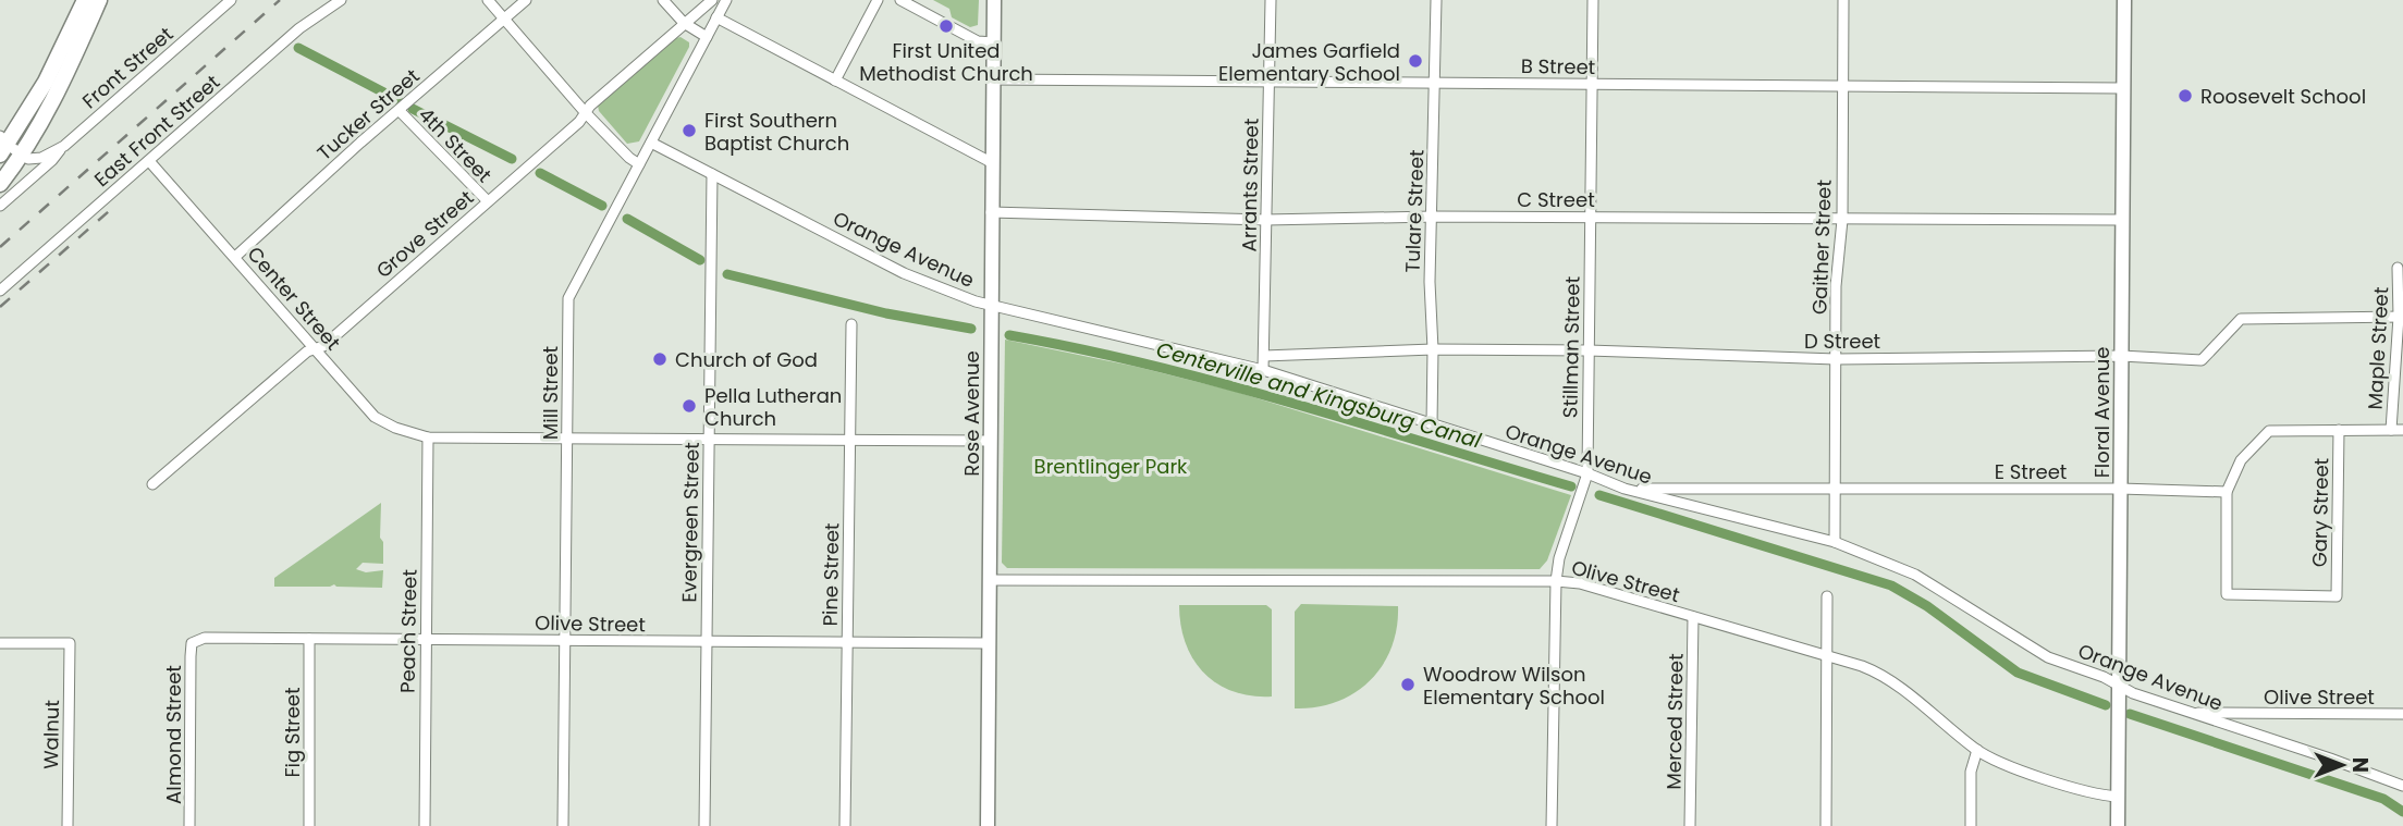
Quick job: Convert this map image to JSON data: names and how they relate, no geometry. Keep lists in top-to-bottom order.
{
  "streets": {
    "street": [
      "B Street",
      "Front Street",
      "Tucker Street",
      "East Front Street",
      "4th Street",
      "Arrants Street",
      "C Street",
      "Tulare Street",
      "Grove Street",
      "Gaither Street",
      "Orange Avenue",
      "Center Street",
      "D Street",
      "Stillman Street",
      "Maple Street",
      "Mill Street",
      "Floral Avenue",
      "Rose Avenue",
      "E Street",
      "Gary Street",
      "Evergreen Street",
      "Pine Street",
      "Olive Street",
      "Peach Street",
      "Merced Street",
      "Fig Street",
      "Walnut",
      "Almond Street"
    ]
  },
  "crossings": [
    ["B Street", "Arrants Street"],
    ["B Street", "Tulare Street"],
    ["B Street", "Gaither Street"],
    ["B Street", "Stillman Street"],
    ["B Street", "Floral Avenue"],
    ["B Street", "Rose Avenue"],
    ["Tucker Street", "4th Street"],
    ["Tucker Street", "Center Street"],
    ["East Front Street", "Center Street"],
    ["4th Street", "Grove Street"],
    ["Arrants Street", "C Street"],
    ["Arrants Street", "Orange Avenue"],
    ["Arrants Street", "D Street"],
    ["C Street", "Tulare Street"],
    ["C Street", "Gaither Street"],
    ["C Street", "Stillman Street"],
    ["C Street", "Floral Avenue"],
    ["C Street", "Rose Avenue"],
    ["Tulare Street", "Orange Avenue"],
    ["Tulare Street", "D Street"],
    ["Grove Street", "Center Street"],
    ["Gaither Street", "Orange Avenue"],
    ["Gaither Street", "D Street"],
    ["Gaither Street", "E Street"],
    ["Orange Avenue", "Stillman Street"],
    ["Orange Avenue", "Mill Street"],
    ["Orange Avenue", "Floral Avenue"],
    ["Orange Avenue", "Rose Avenue"],
    ["Orange Avenue", "E Street"],
    ["Orange Avenue", "Evergreen Street"],
    ["Orange Avenue", "Olive Street"],
    ["Center Street", "Mill Street"],
    ["Center Street", "Rose Avenue"],
    ["Center Street", "Evergreen Street"],
    ["Center Street", "Pine Street"],
    ["Center Street", "Peach Street"],
    ["D Street", "Stillman Street"],
    ["D Street", "Maple Street"],
    ["D Street", "Floral Avenue"],
    ["Stillman Street", "Olive Street"],
    ["Mill Street", "Olive Street"],
    ["Floral Avenue", "E Street"],
    ["Floral Avenue", "Olive Street"],
    ["Rose Avenue", "Olive Street"],
    ["E Street", "Gary Street"],
    ["Evergreen Street", "Olive Street"],
    ["Pine Street", "Olive Street"],
    ["Olive Street", "Peach Street"],
    ["Olive Street", "Merced Street"],
    ["Olive Street", "Fig Street"],
    ["Olive Street", "Almond Street"]
  ],
  "water": ["Centerville and Kingsburg Canal"],
  "parks": ["Brentlinger Park"],
  "places": [
    "First United Methodist Church",
    "James Garfield Elementary School",
    "Roosevelt School",
    "First Southern Baptist Church",
    "Church of God",
    "Pella Lutheran Church",
    "Woodrow Wilson Elementary School"
  ],
  "north": "right"
}
